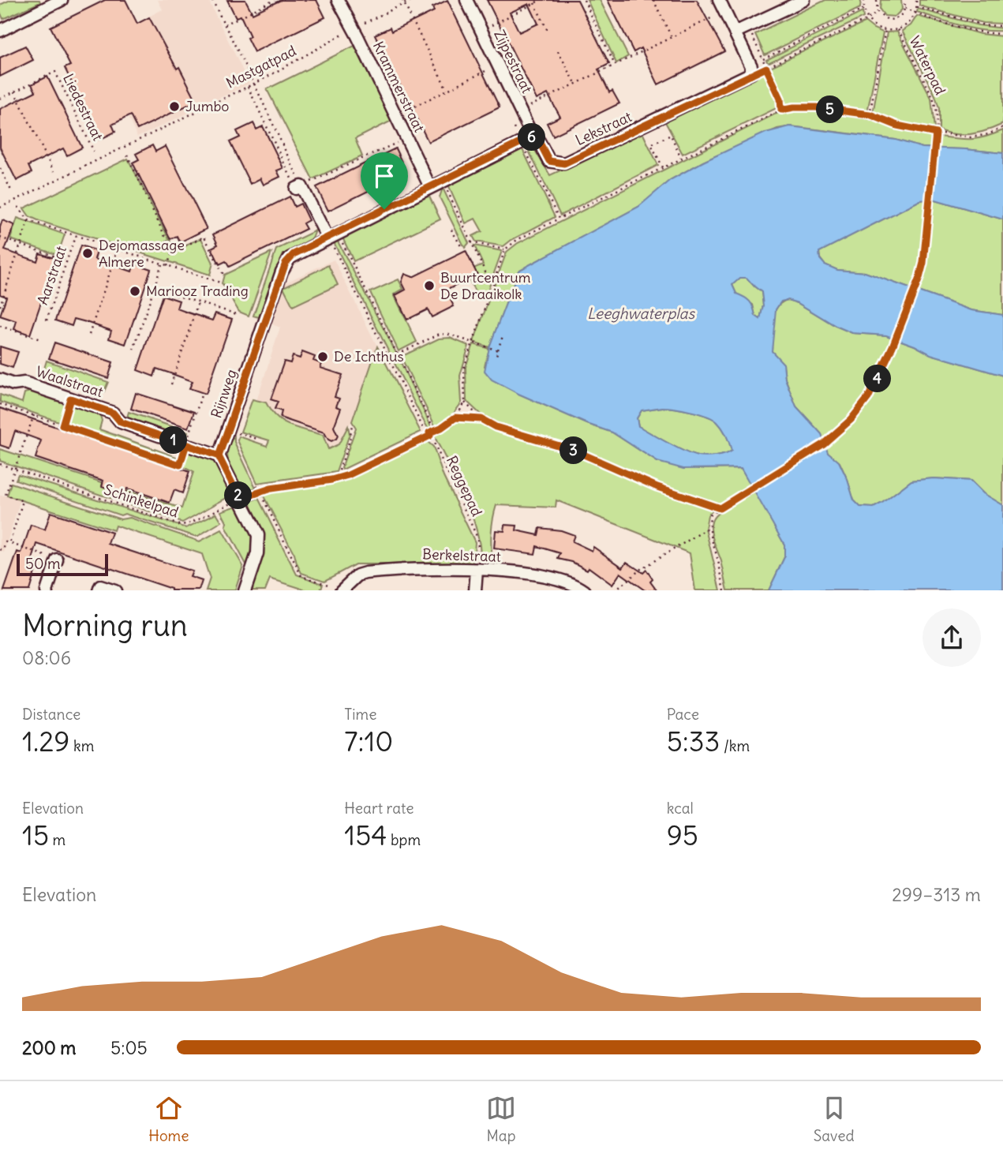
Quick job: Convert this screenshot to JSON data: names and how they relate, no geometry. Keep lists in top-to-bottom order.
{
  "streets": {
    "street": [
      "Zijpestraat",
      "Krammerstraat",
      "Lekstraat",
      "Waalstraat",
      "Rijnweg",
      "Berkelstraat"
    ],
    "path": [
      "Waterpad",
      "Mastgatpad",
      "Liedestraat",
      "Aarstraat",
      "Reggepad",
      "Schinkelpad"
    ]
  },
  "crossings": [
    ["Zijpestraat", "Lekstraat"],
    ["Mastgatpad", "Krammerstraat"],
    ["Waalstraat", "Rijnweg"],
    ["Rijnweg", "Reggepad"],
    ["Reggepad", "Schinkelpad"],
    ["Reggepad", "Berkelstraat"]
  ],
  "water": ["Leeghwaterplas"],
  "places": [
    "Jumbo",
    "Dejomassage Almere",
    "Buurtcentrum De Draaikolk",
    "Mariooz Trading",
    "De Ichthus"
  ],
  "scale_bar": "50 m",
  "page": {
    "pins": [
      "5",
      "6",
      "4",
      "1",
      "3",
      "2"
    ],
    "scale": "50 m",
    "heading": ["Morning run", "08:06"],
    "stats": [
      ["Distance", "1.29 km"],
      ["Time", "7:10"],
      ["Pace", "5:33 /km"],
      ["Elevation", "15 m"],
      ["Heart rate", "154 bpm"],
      ["kcal", "95"]
    ],
    "chart": ["Elevation", "299–313 m"],
    "list": [
      {
        "name": "200 m",
        "note": "5:05"
      }
    ],
    "tabs": ["Home", "Map", "Saved"]
  }
}
